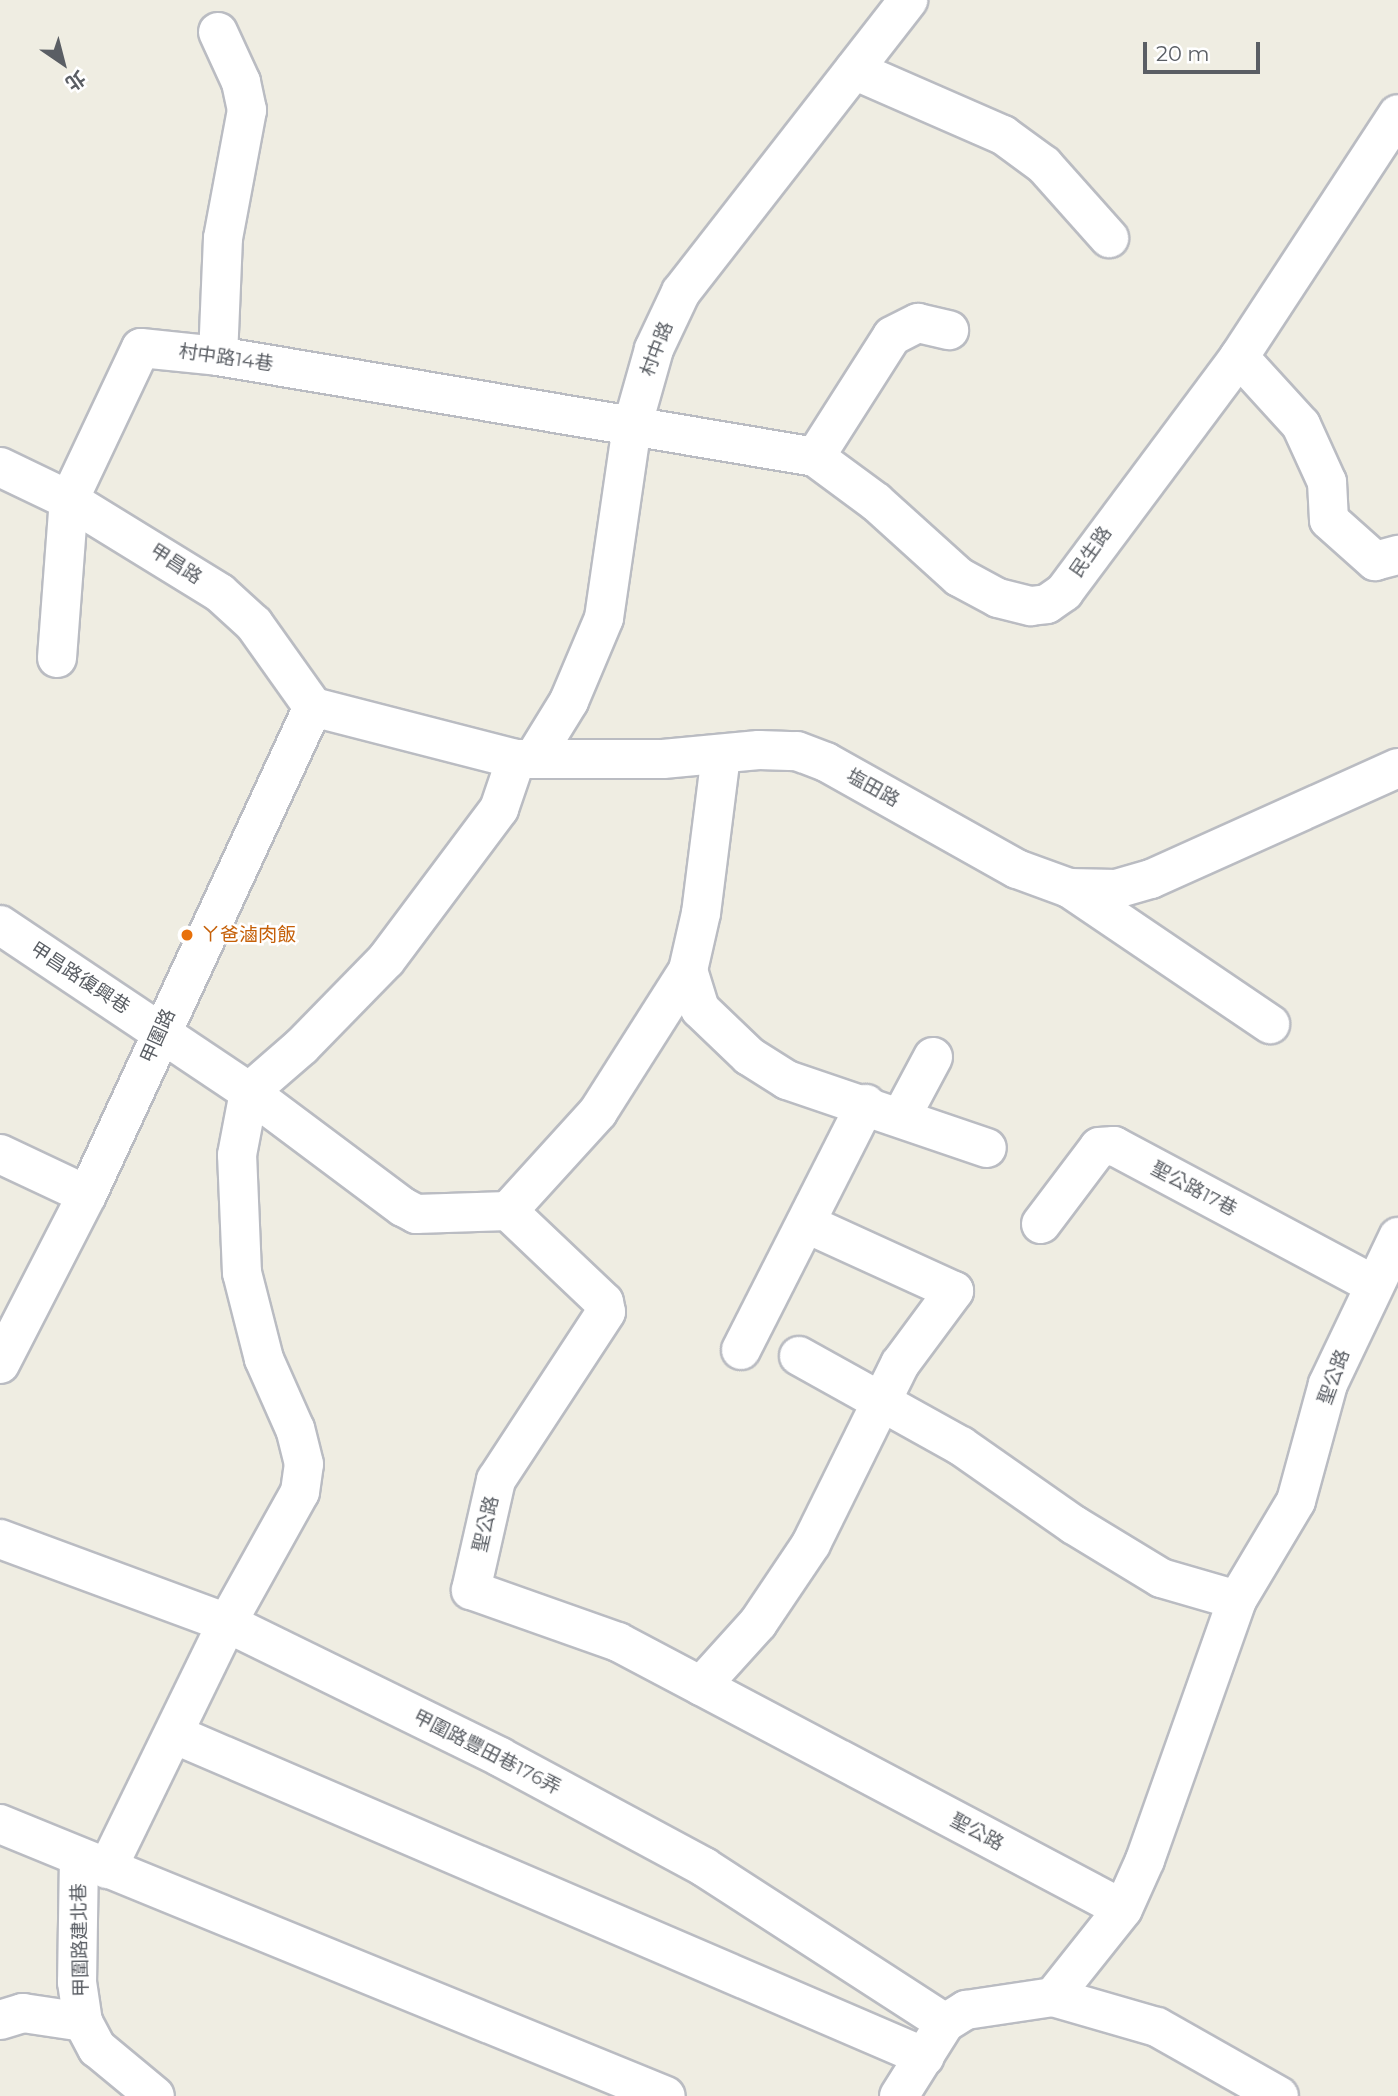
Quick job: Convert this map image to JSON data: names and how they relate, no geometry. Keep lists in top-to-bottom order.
{
  "streets": {
    "street": [
      "村中路",
      "村中路14巷",
      "民生路",
      "甲昌路",
      "塩田路",
      "甲昌路復興巷",
      "甲圍路",
      "聖公路17巷",
      "聖公路",
      "甲圍路豐田巷176弄",
      "甲圍路建北巷"
    ]
  },
  "crossings": [
    ["村中路", "村中路14巷"],
    ["村中路", "民生路"],
    ["村中路", "塩田路"],
    ["村中路14巷", "民生路"],
    ["村中路14巷", "甲昌路"],
    ["甲昌路", "塩田路"],
    ["甲昌路", "甲圍路"],
    ["塩田路", "甲圍路"],
    ["甲昌路復興巷", "甲圍路"],
    ["聖公路17巷", "聖公路"]
  ],
  "places": ["ㄚ爸滷肉飯"],
  "scale_bar": "20 m",
  "north": "bottom right"
}
